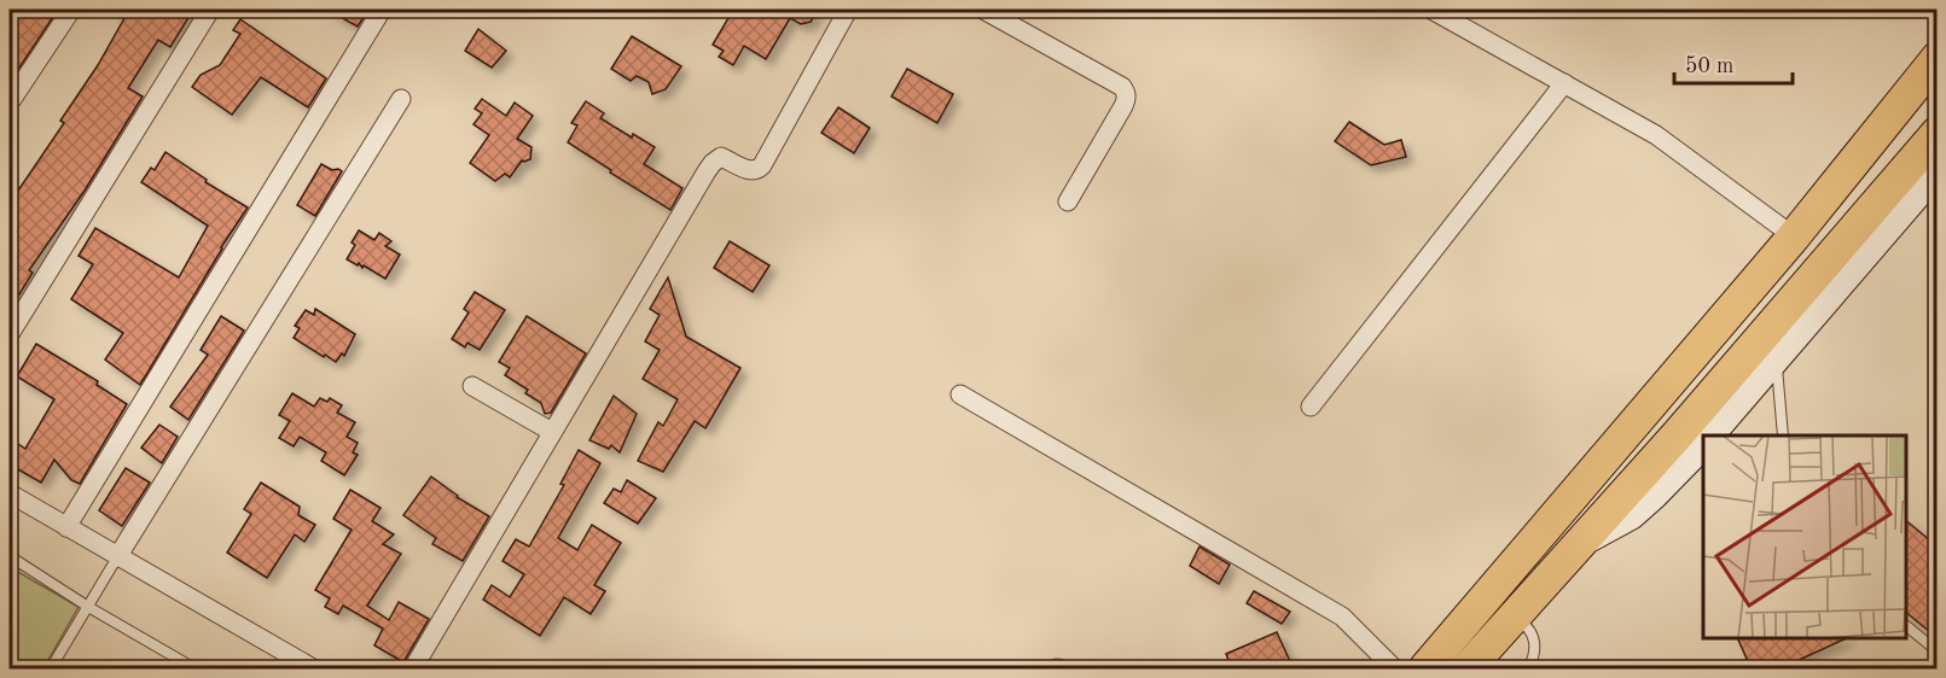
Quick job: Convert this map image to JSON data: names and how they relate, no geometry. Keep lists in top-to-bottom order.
{
  "scale_bar": "50 m"
}
